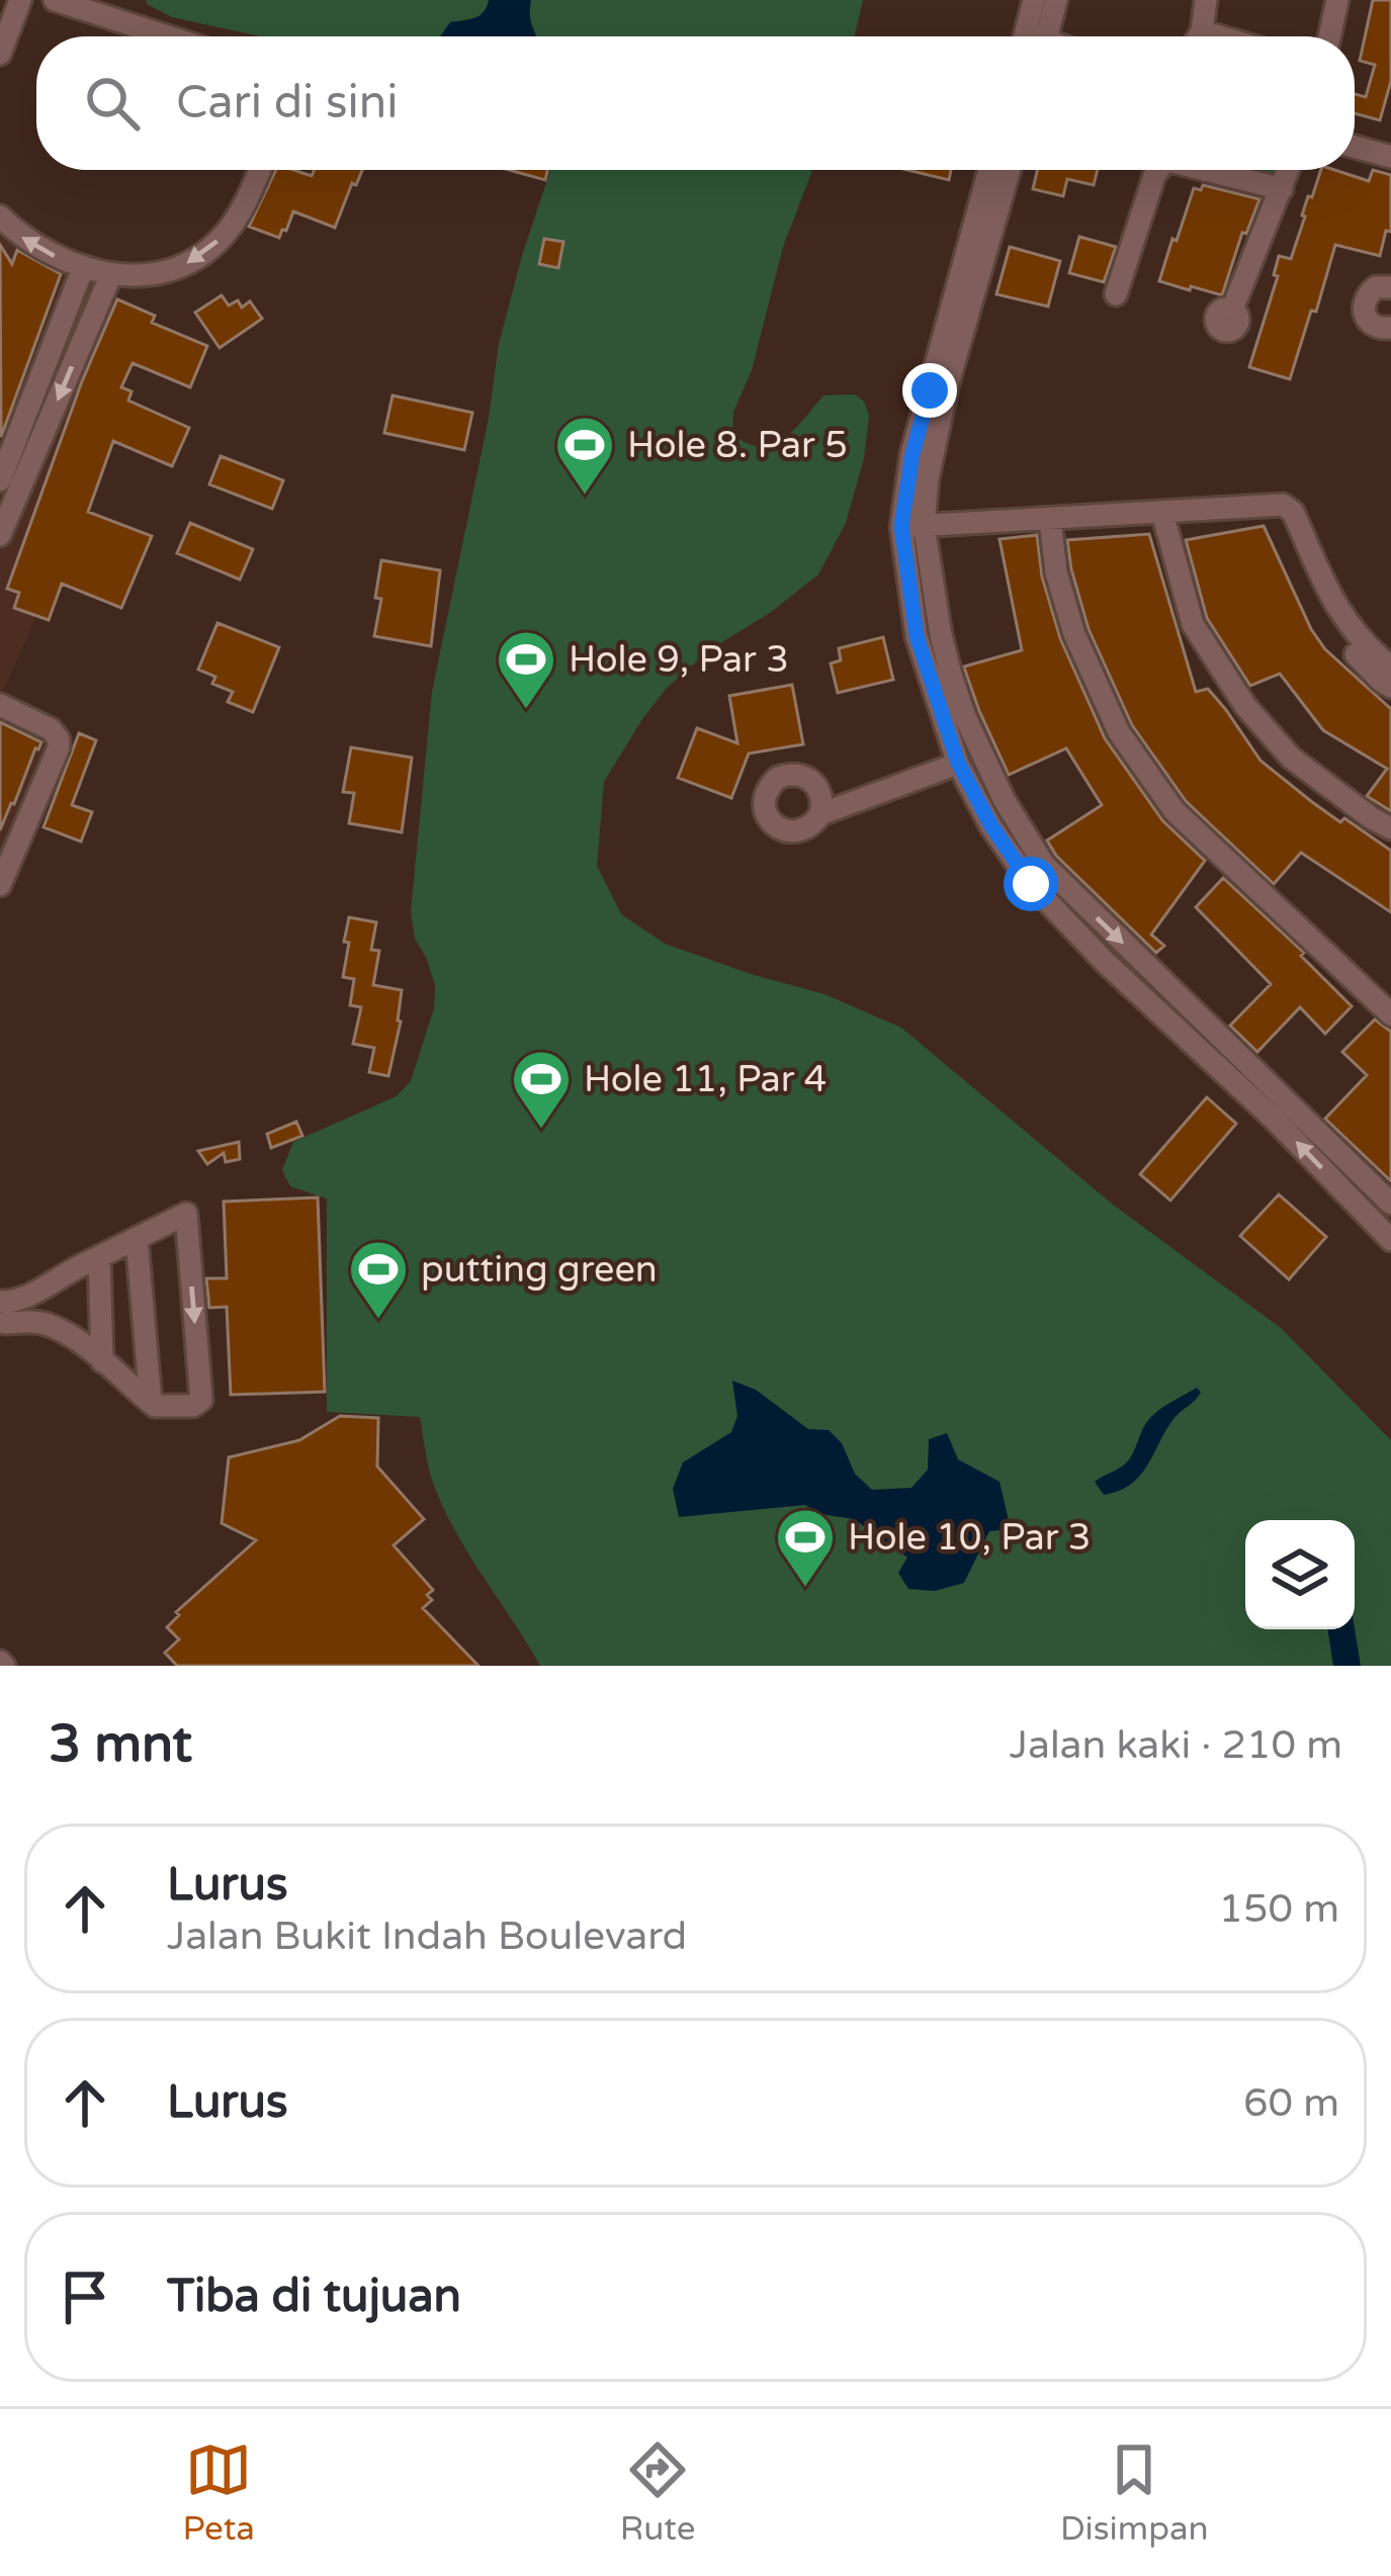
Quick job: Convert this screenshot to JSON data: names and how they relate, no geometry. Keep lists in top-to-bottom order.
{
  "places": {
    "sports": [
      "Hole 8. Par 5",
      "Hole 9, Par 3",
      "Hole 11, Par 4",
      "putting green",
      "Hole 10, Par 3"
    ]
  },
  "page": {
    "search": "Cari di sini",
    "heading": ["3 mnt", "Jalan kaki · 210 m"],
    "list": [
      ["Lurus", "Jalan Bukit Indah Boulevard", "150 m"],
      ["Lurus", "60 m"],
      "Tiba di tujuan"
    ],
    "nav": ["Peta", "Rute", "Disimpan"]
  }
}
